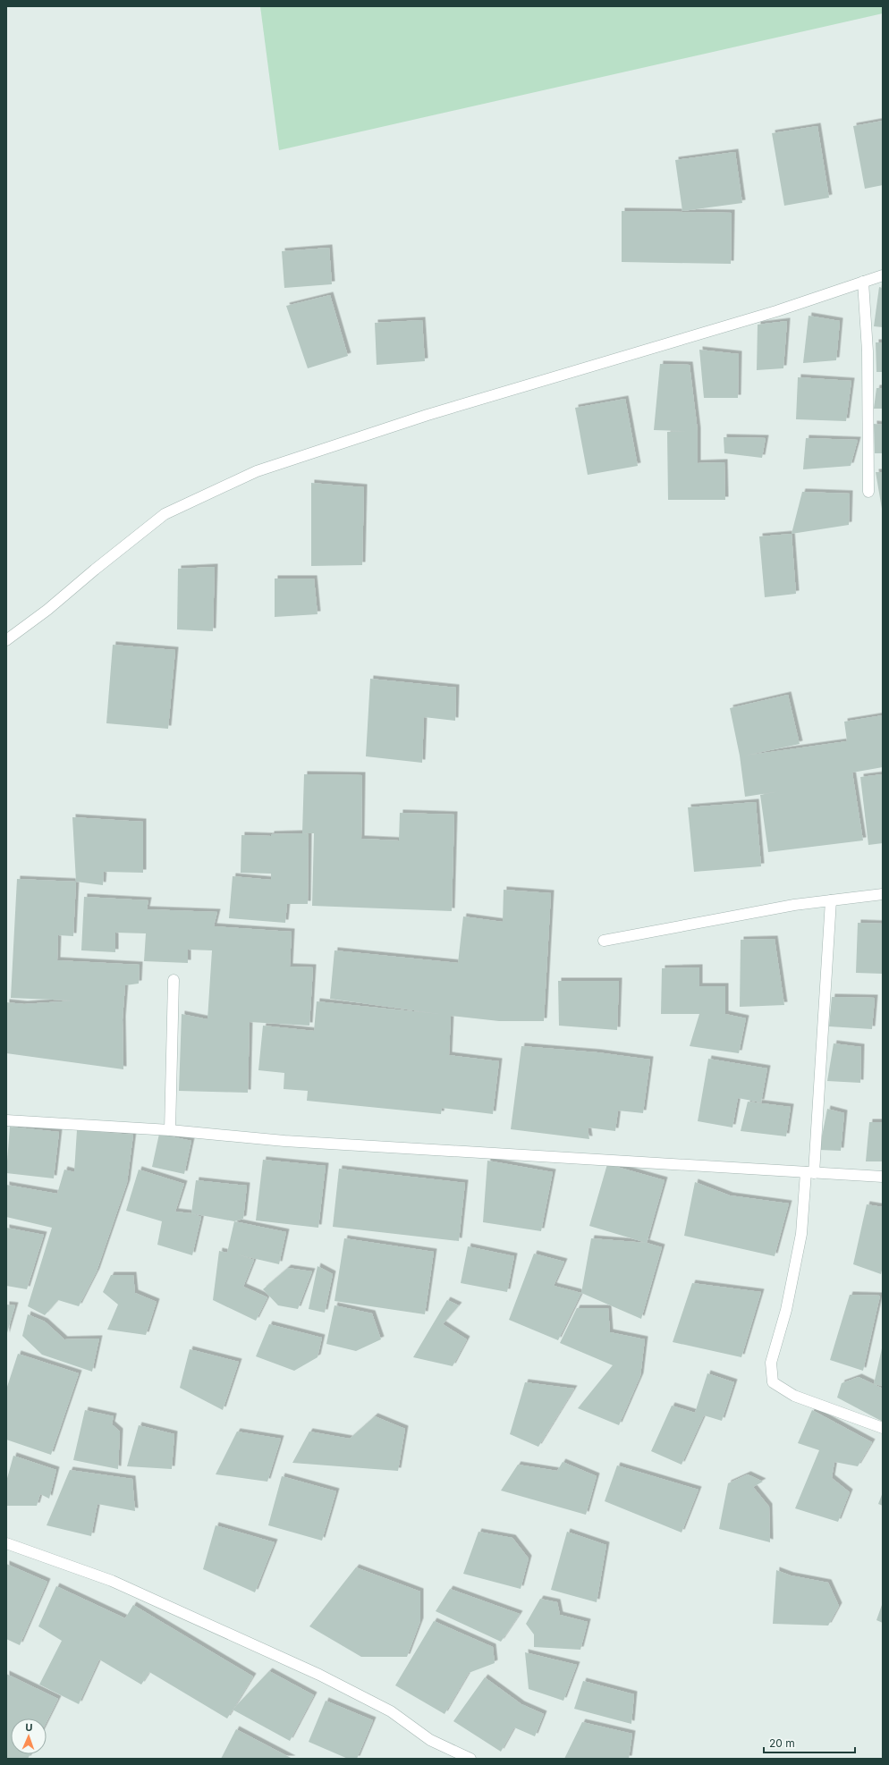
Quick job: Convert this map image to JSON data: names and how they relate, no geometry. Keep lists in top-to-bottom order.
{
  "scale_bar": "20 m",
  "north": "top"
}
